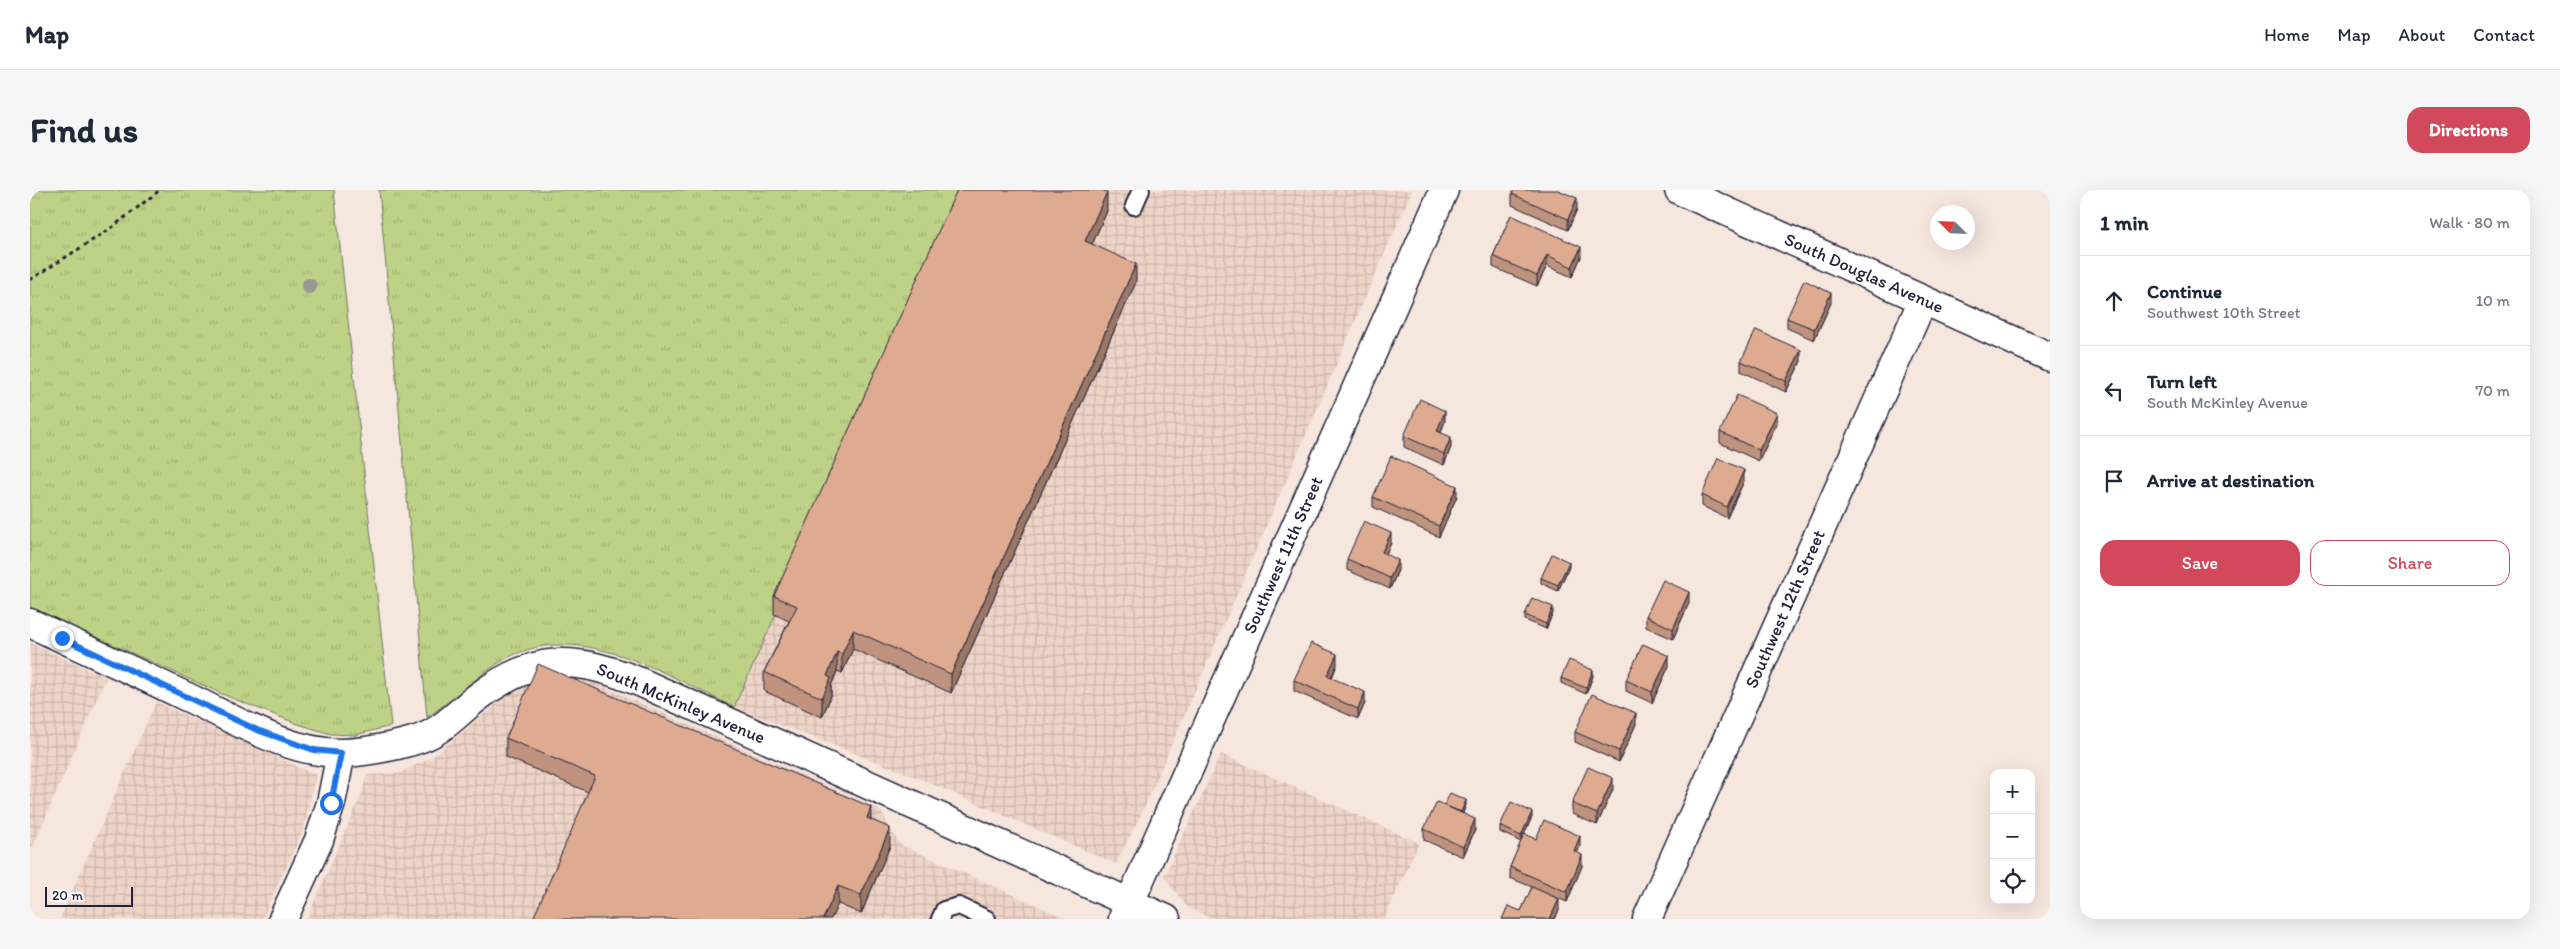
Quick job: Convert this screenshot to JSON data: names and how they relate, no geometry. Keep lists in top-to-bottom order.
{
  "streets": {
    "street": [
      "South Douglas Avenue",
      "Southwest 11th Street",
      "Southwest 12th Street",
      "South McKinley Avenue"
    ]
  },
  "crossings": [
    ["South Douglas Avenue", "Southwest 12th Street"],
    ["Southwest 11th Street", "South McKinley Avenue"]
  ],
  "scale_bar": "20 m",
  "north": "top left",
  "page": {
    "header": "Map",
    "nav": [
      "Home",
      "Map",
      "About",
      "Contact"
    ],
    "buttons": [
      "Directions",
      ["Save", "Share"]
    ],
    "title": "Find us",
    "heading": ["1 min", "Walk · 80 m"],
    "list": [
      ["Continue", "Southwest 10th Street", "10 m"],
      ["Turn left", "South McKinley Avenue", "70 m"],
      "Arrive at destination"
    ],
    "map_buttons": ["+", "−"],
    "scale": "20 m"
  }
}
